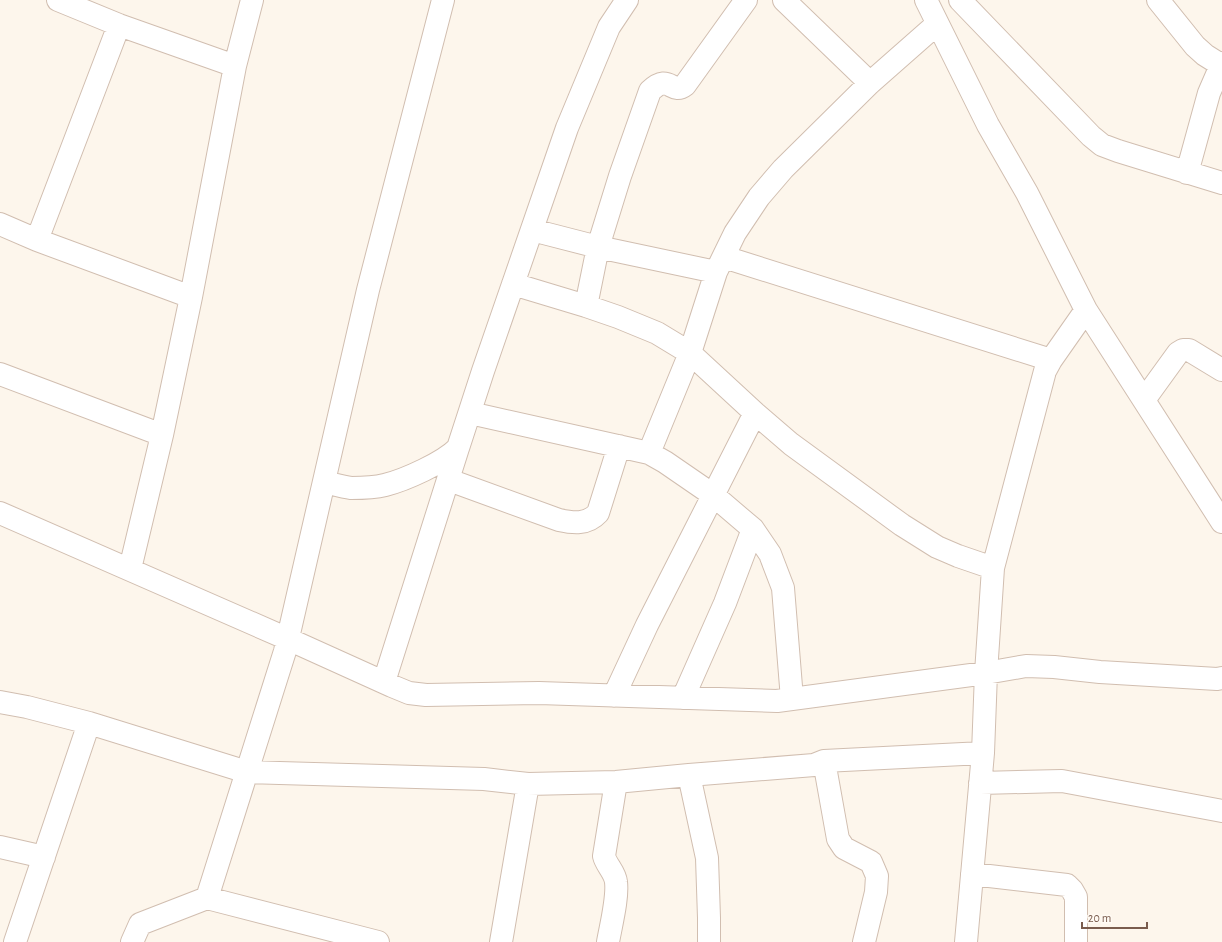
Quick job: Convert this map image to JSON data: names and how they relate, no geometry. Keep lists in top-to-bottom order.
{
  "scale_bar": "20 m"
}
